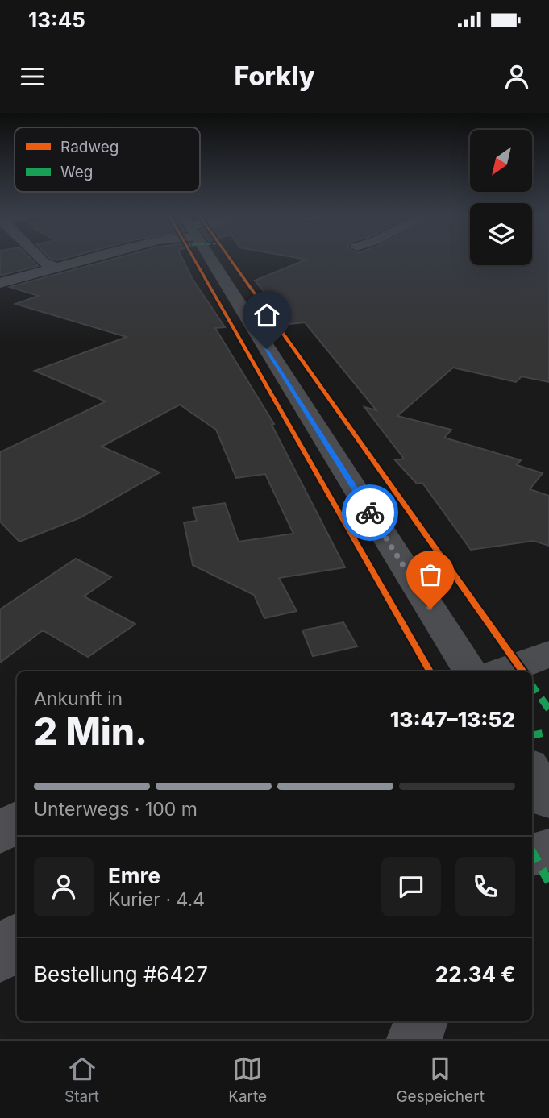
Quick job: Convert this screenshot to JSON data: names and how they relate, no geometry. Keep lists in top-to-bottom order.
{
  "legend": ["Radweg", "Weg"],
  "north": "bottom left",
  "page": {
    "status": "13:45",
    "header": "Forkly",
    "heading": ["2 Min.", "Ankunft in", "13:47–13:52"],
    "panel": [
      "Emre",
      "Kurier · 4.4",
      "Bestellung #6427",
      "22.34 €"
    ],
    "bar": "Unterwegs · 100 m",
    "tabs": ["Start", "Karte", "Gespeichert"]
  }
}
